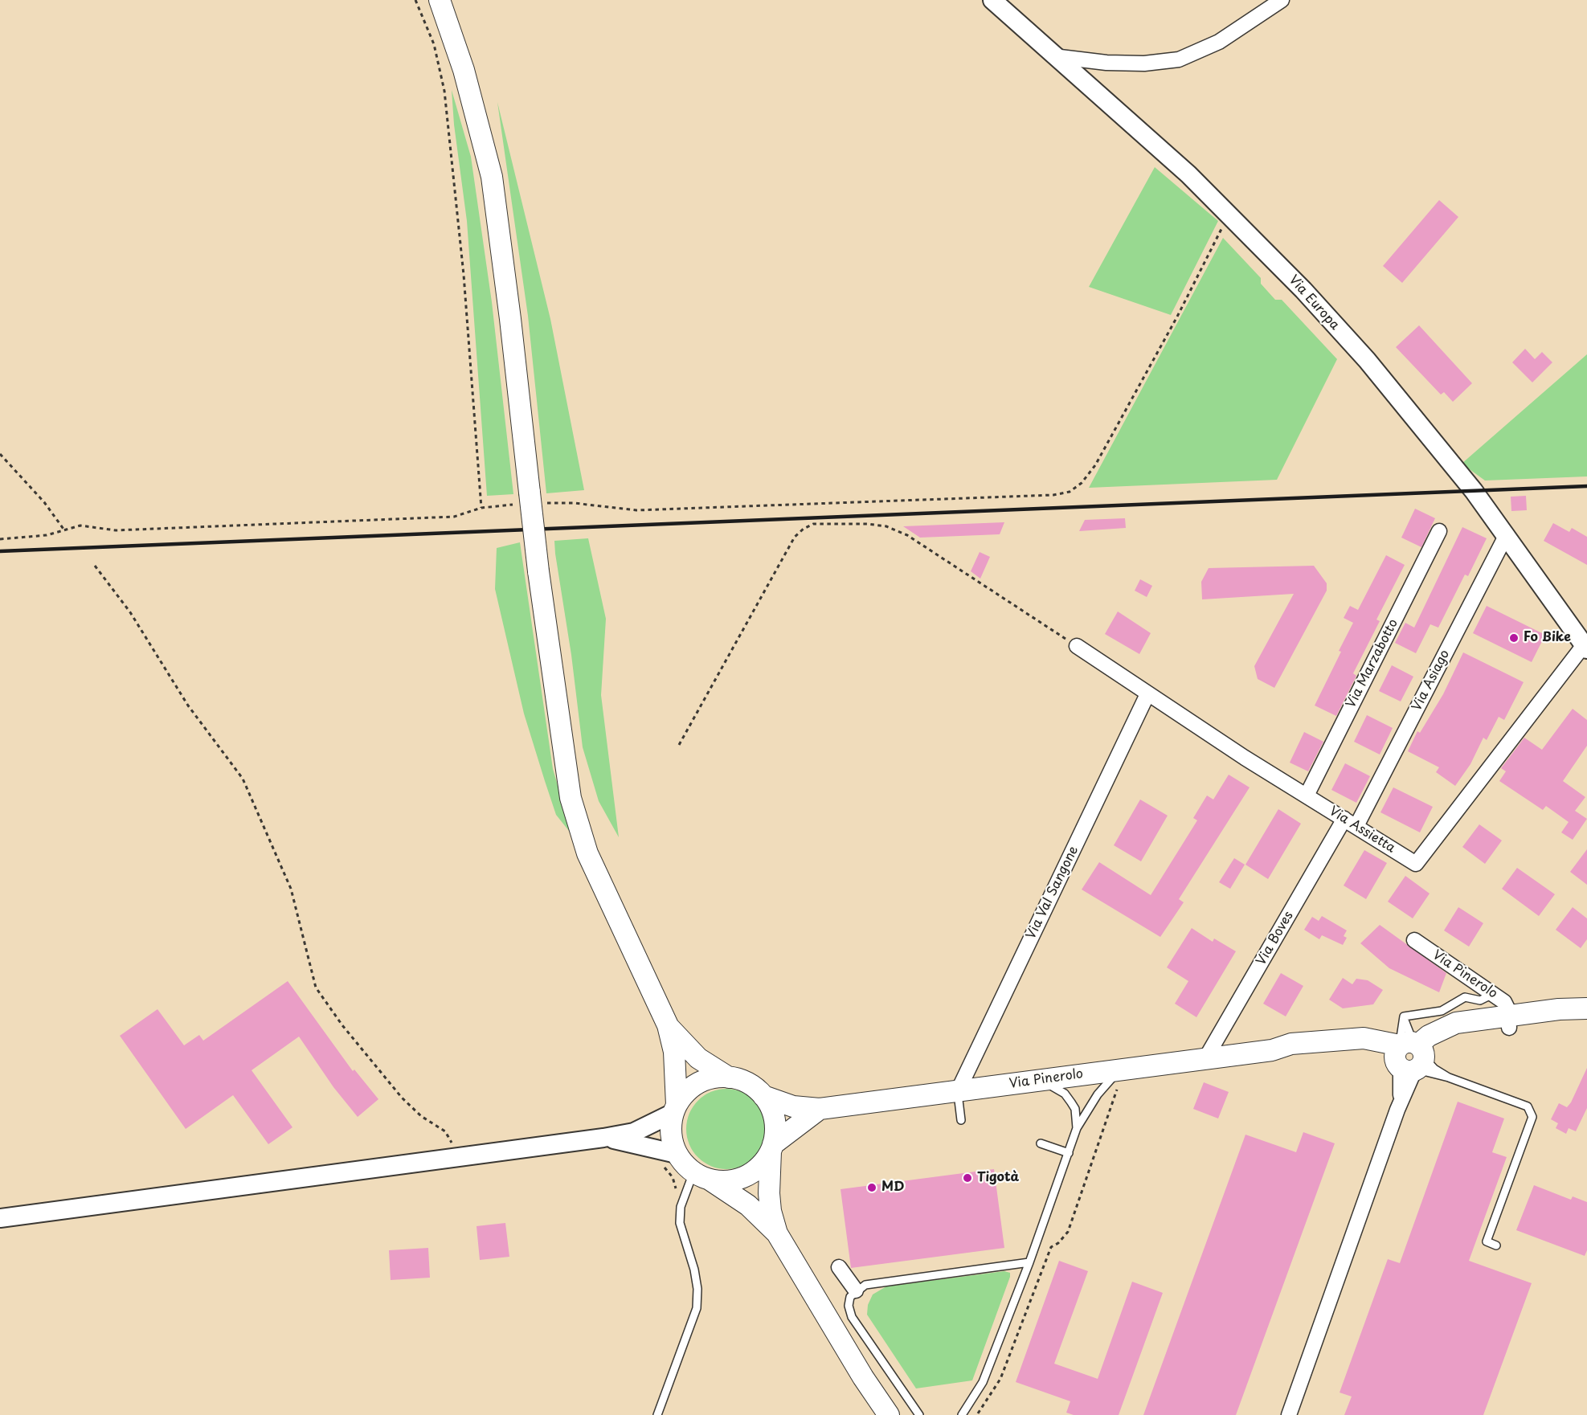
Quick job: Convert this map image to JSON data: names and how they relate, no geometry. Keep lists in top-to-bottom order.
{
  "streets": {
    "main road": ["Via Pinerolo"],
    "street": [
      "Via Europa",
      "Via Marzabotto",
      "Via Asiago",
      "Via Assietta",
      "Via Val Sangone",
      "Via Boves"
    ]
  },
  "crossings": [
    ["Via Europa", "Via Asiago"],
    ["Via Europa", "Via Assietta"],
    ["Via Marzabotto", "Via Assietta"],
    ["Via Asiago", "Via Assietta"],
    ["Via Asiago", "Via Boves"],
    ["Via Assietta", "Via Val Sangone"],
    ["Via Assietta", "Via Boves"],
    ["Via Val Sangone", "Via Pinerolo"],
    ["Via Boves", "Via Pinerolo"]
  ],
  "places": ["Fo Bike", "Tigotà", "MD"]
}
